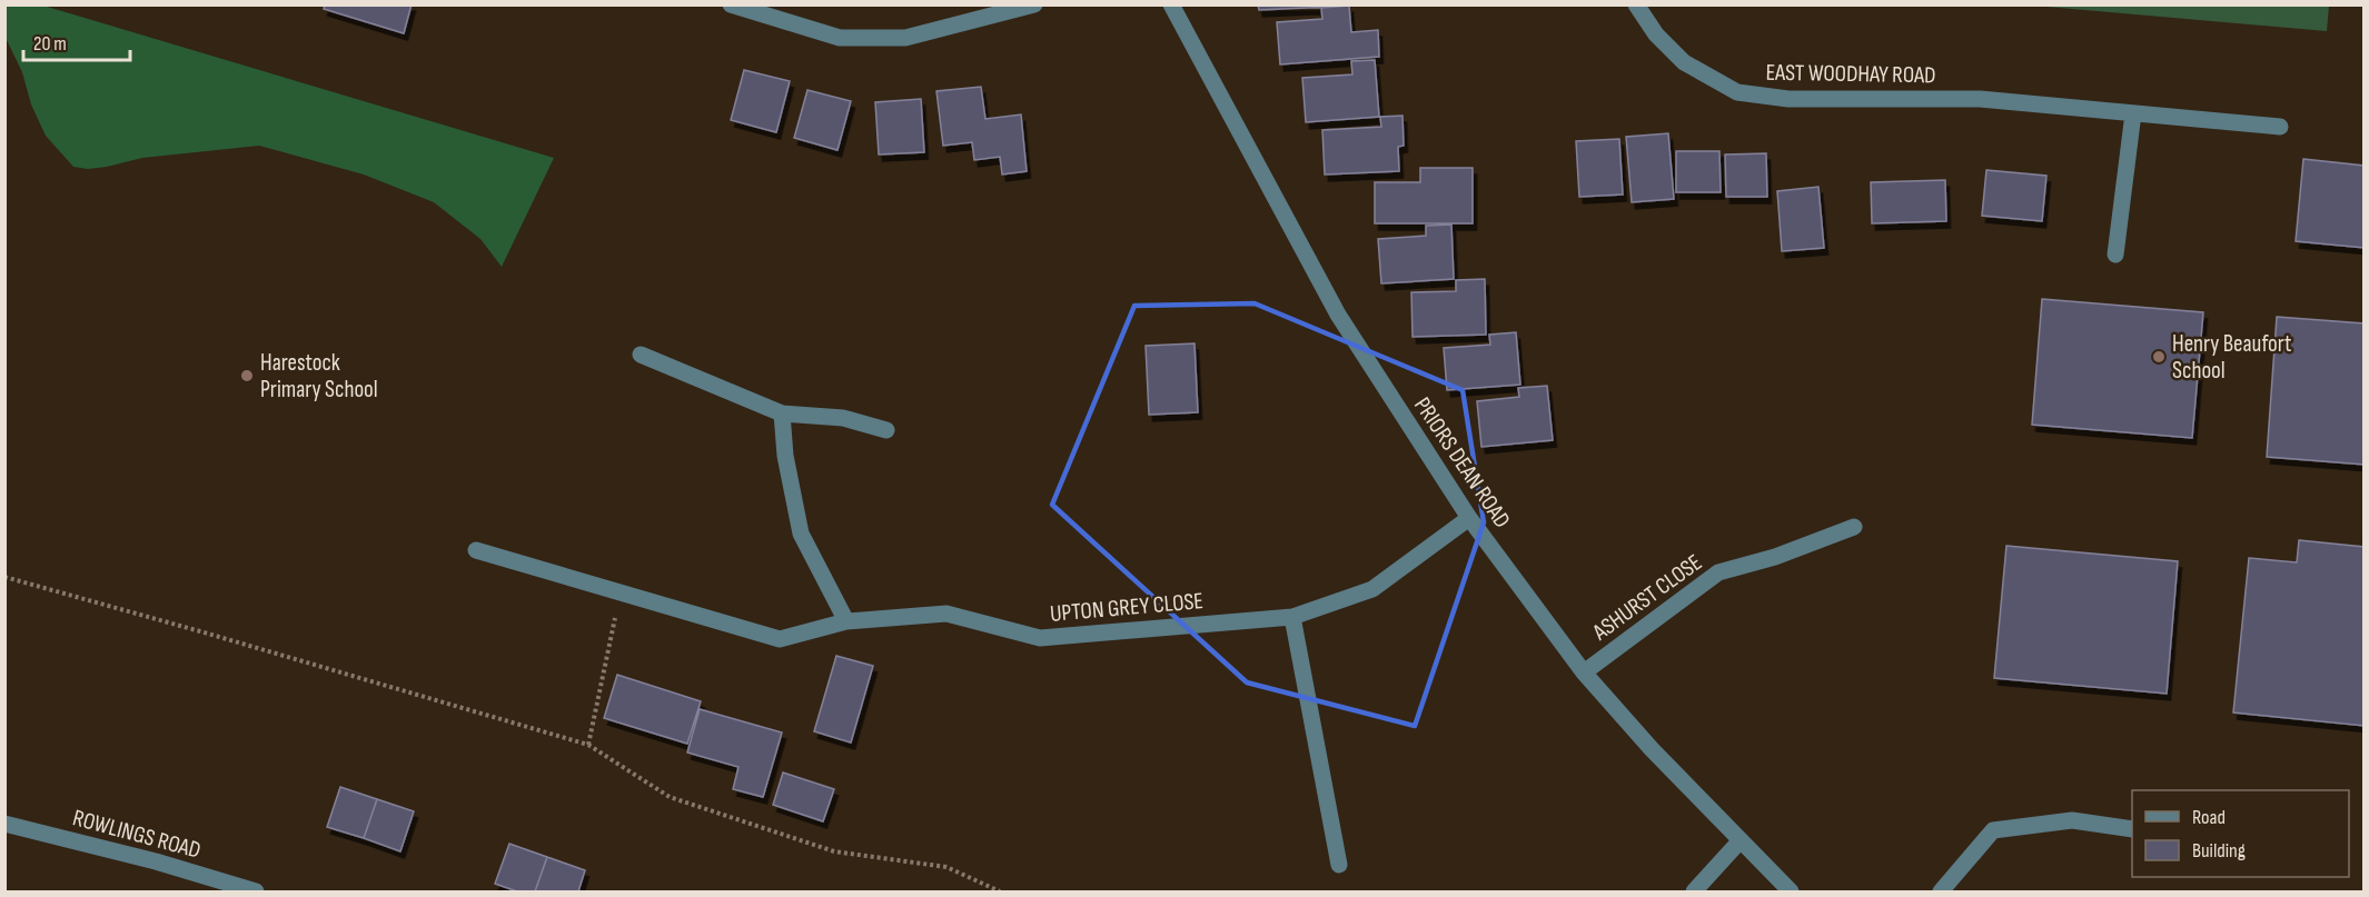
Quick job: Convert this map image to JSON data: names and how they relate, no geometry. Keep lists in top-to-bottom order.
{
  "streets": {
    "street": [
      "EAST WOODHAY ROAD",
      "PRIORS DEAN ROAD",
      "ASHURST CLOSE",
      "UPTON GREY CLOSE",
      "ROWLINGS ROAD"
    ]
  },
  "crossings": [
    ["PRIORS DEAN ROAD", "ASHURST CLOSE"],
    ["PRIORS DEAN ROAD", "UPTON GREY CLOSE"]
  ],
  "places": ["Henry Beaufort School", "Harestock Primary School"],
  "legend": ["Road", "Building"],
  "scale_bar": "20 m"
}
